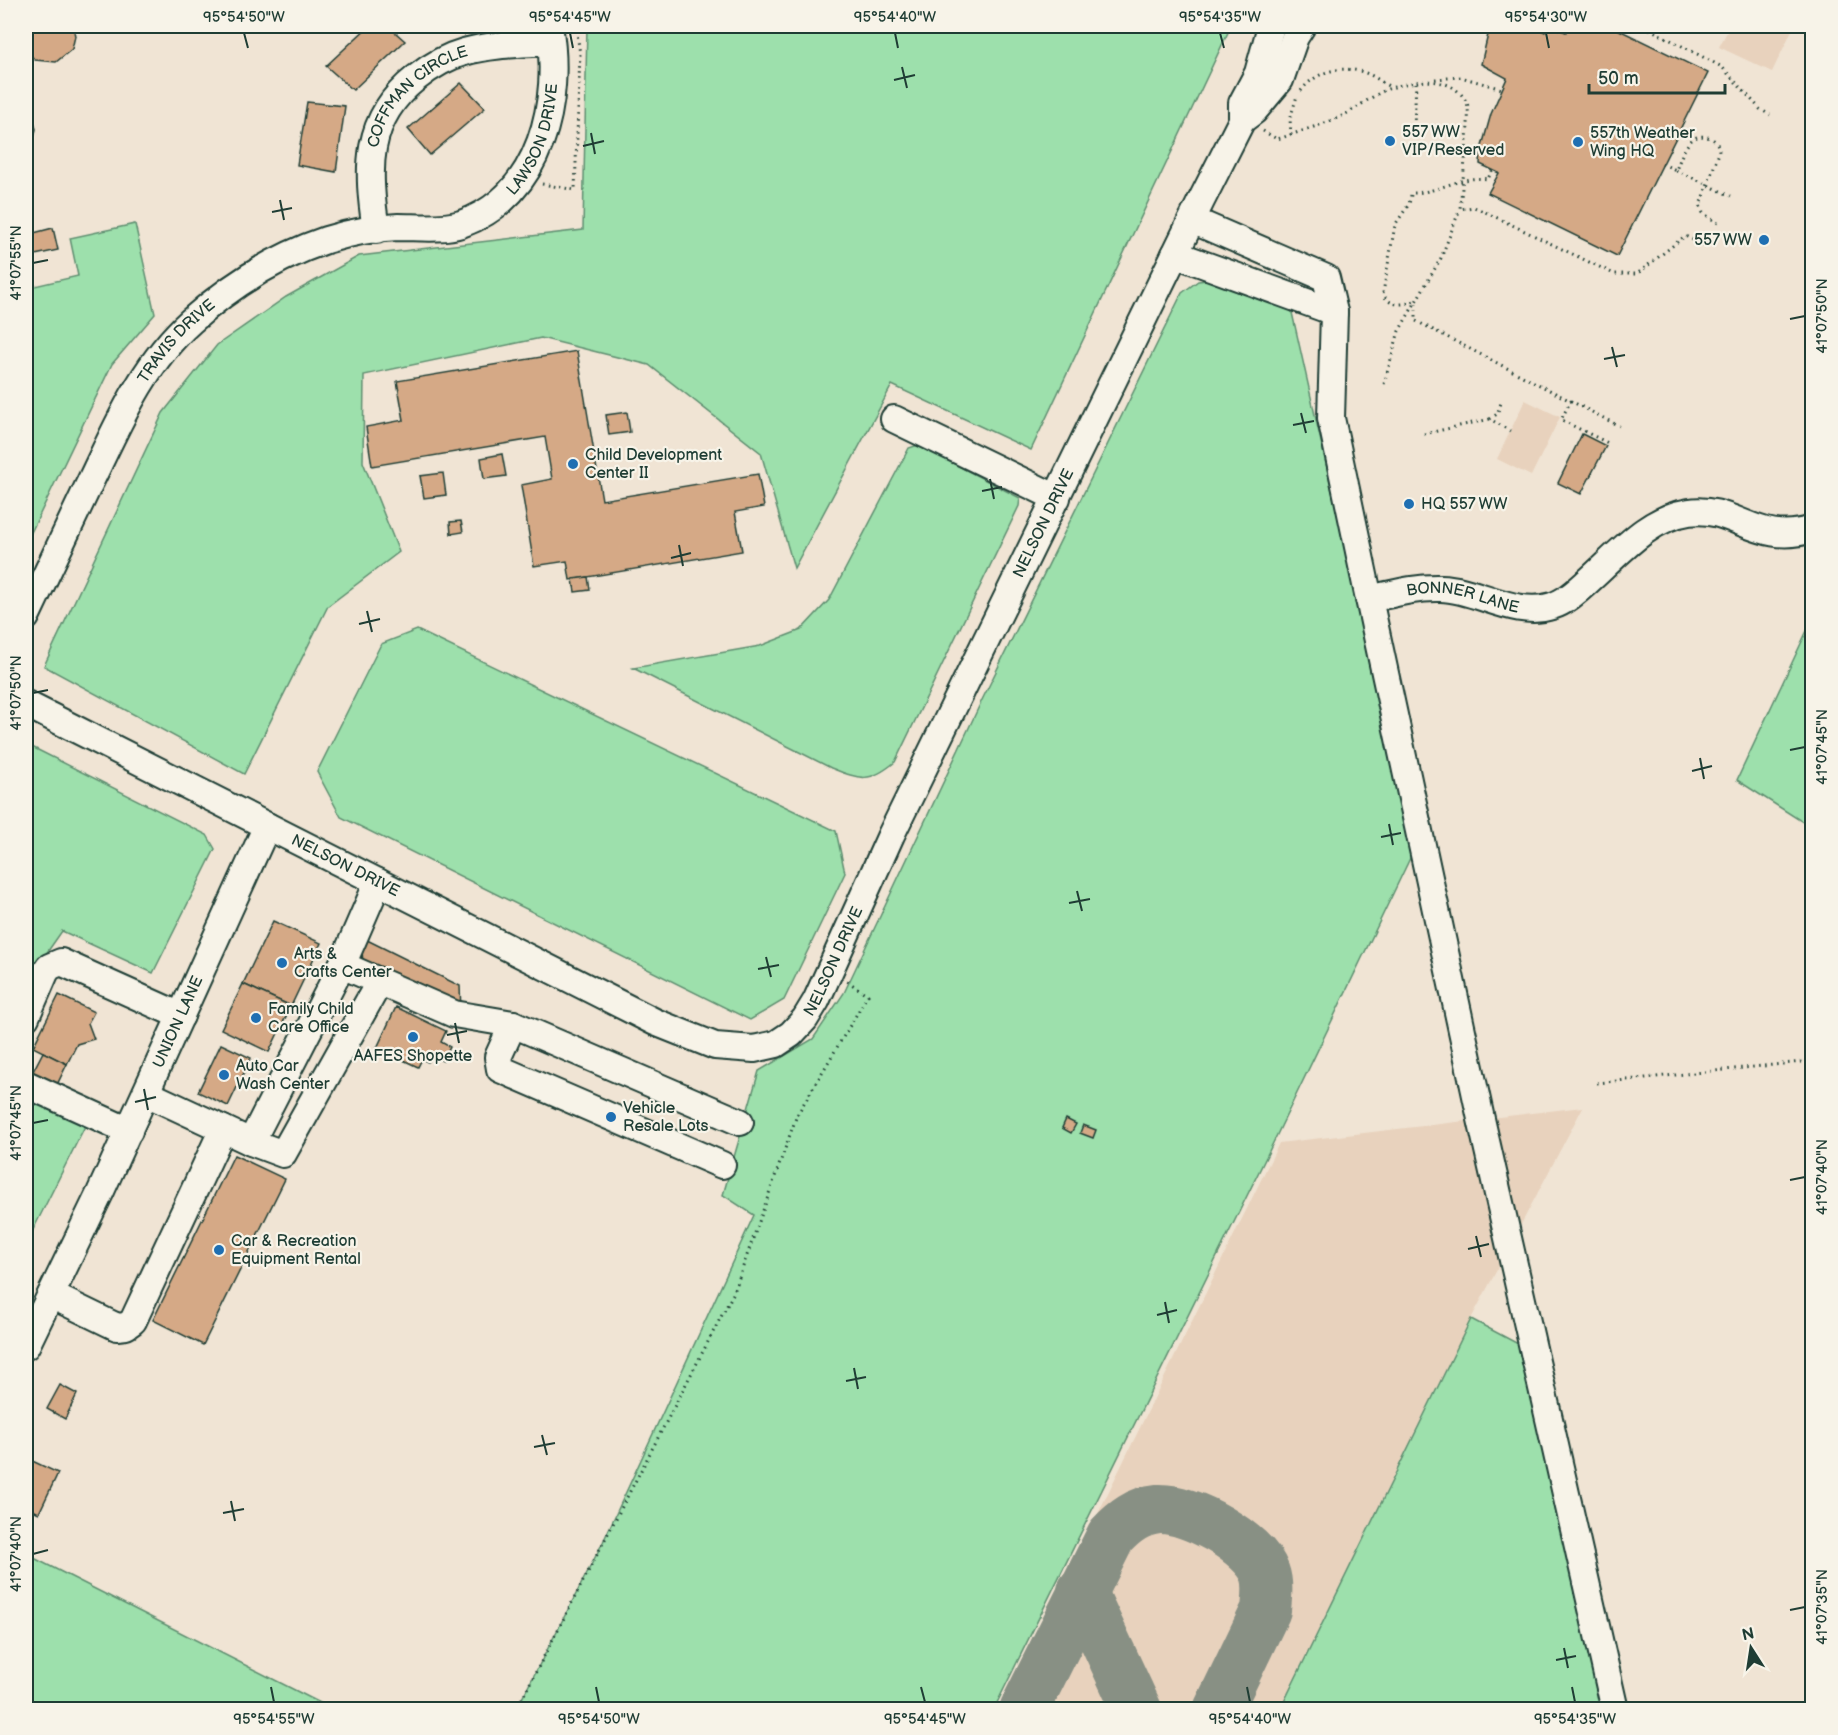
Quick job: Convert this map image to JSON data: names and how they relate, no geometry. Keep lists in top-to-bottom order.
{
  "streets": {
    "street": [
      "COFFMAN CIRCLE",
      "LAWSON DRIVE",
      "TRAVIS DRIVE",
      "NELSON DRIVE",
      "BONNER LANE",
      "UNION LANE"
    ]
  },
  "crossings": [
    ["COFFMAN CIRCLE", "LAWSON DRIVE"],
    ["COFFMAN CIRCLE", "TRAVIS DRIVE"],
    ["LAWSON DRIVE", "TRAVIS DRIVE"],
    ["NELSON DRIVE", "UNION LANE"]
  ],
  "places": [
    "557 WW VIP/Reserved",
    "557th Weather Wing HQ",
    "557 WW",
    "Child Development Center II",
    "HQ 557 WW",
    "Arts & Crafts Center",
    "Family Child Care Office",
    "AAFES Shopette",
    "Auto Car Wash Center",
    "Vehicle Resale Lots",
    "Car & Recreation Equipment Rental"
  ],
  "scale_bar": "50 m",
  "north": "top",
  "coordinates": [
    "95°54'50\"W",
    "95°54'45\"W",
    "95°54'40\"W",
    "95°54'35\"W",
    "95°54'30\"W",
    "41°07'55\"N",
    "41°07'50\"N",
    "41°07'45\"N",
    "41°07'40\"N",
    "41°07'35\"N",
    "95°54'55\"W"
  ]
}
